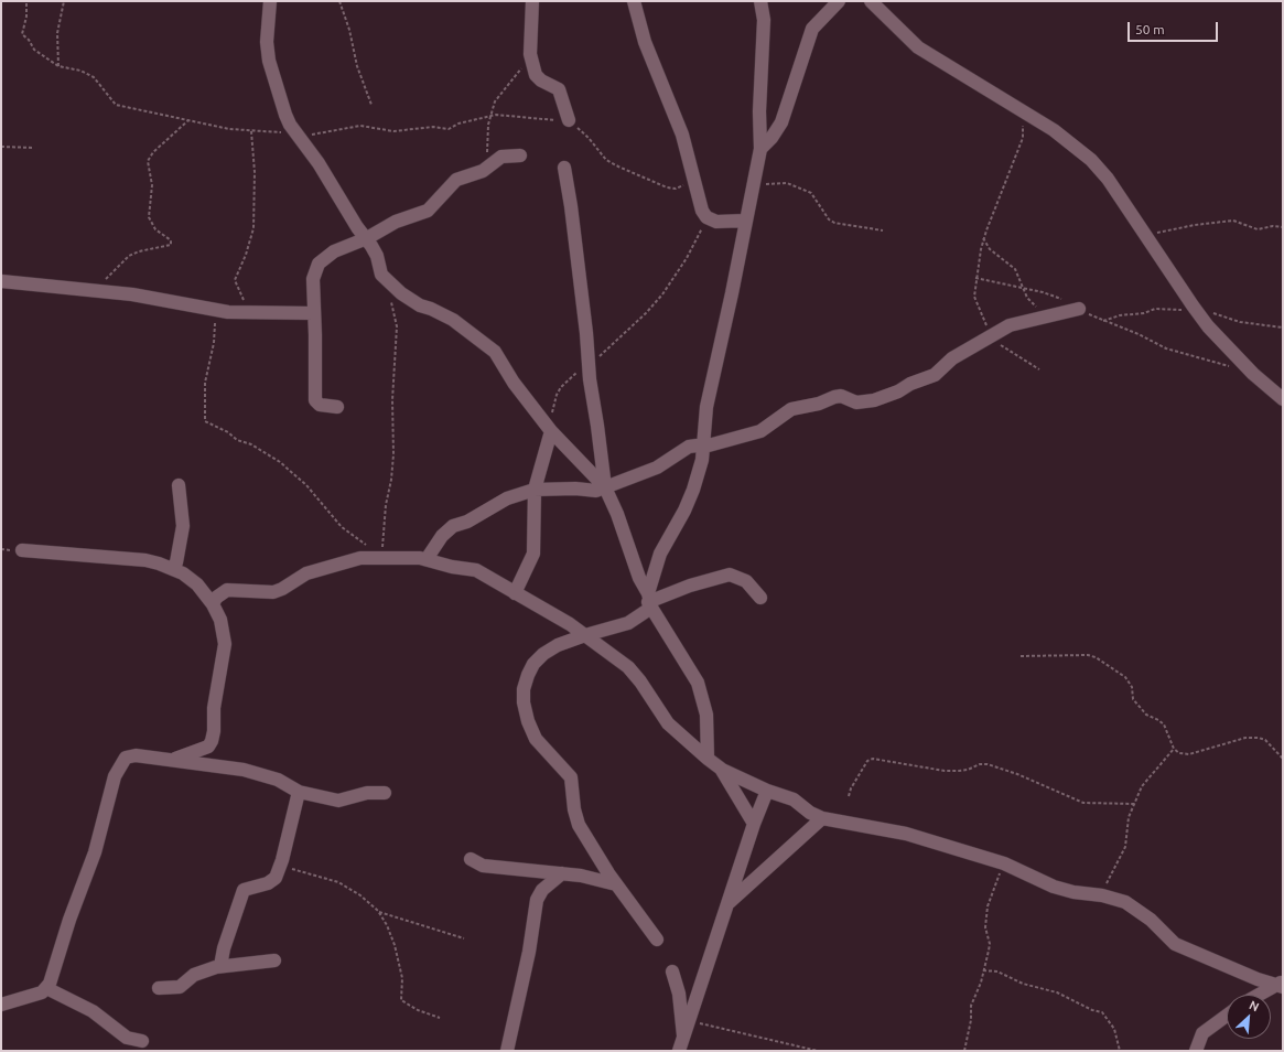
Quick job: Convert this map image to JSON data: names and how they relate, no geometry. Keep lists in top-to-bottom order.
{
  "scale_bar": "50 m",
  "north": "top right"
}
